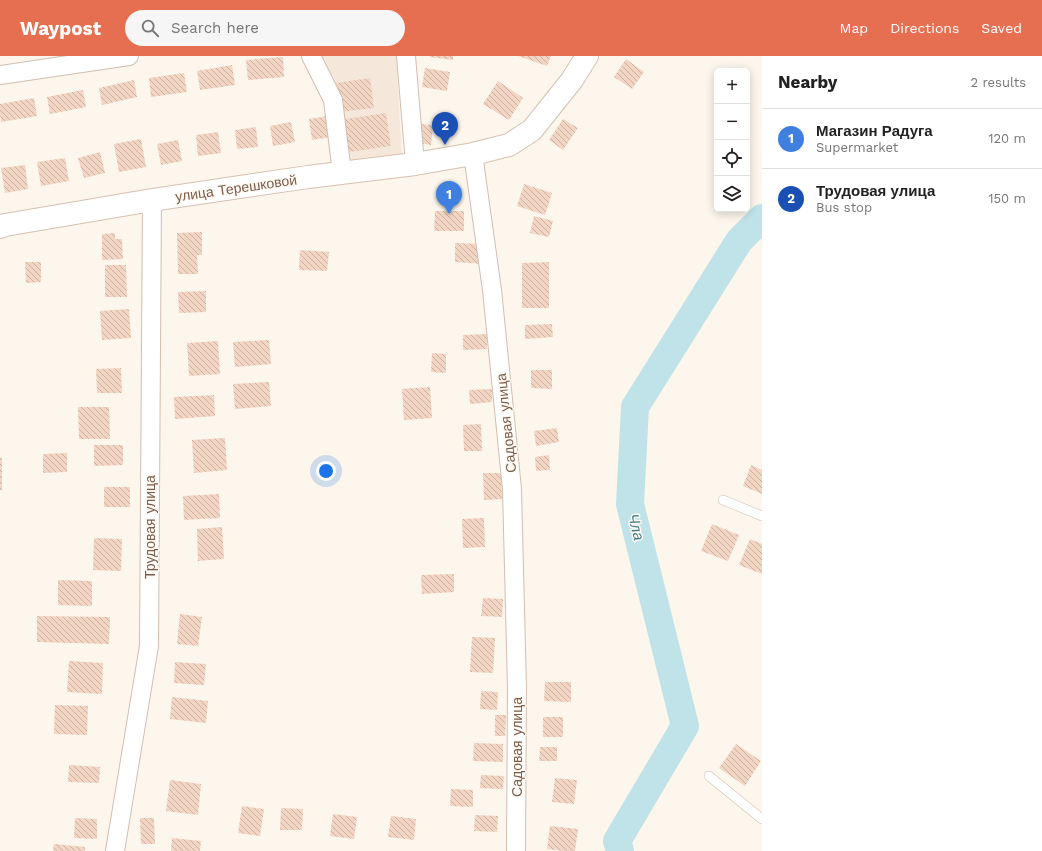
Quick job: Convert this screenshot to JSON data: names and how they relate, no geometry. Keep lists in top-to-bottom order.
{
  "streets": {
    "street": ["улица Терешковой", "Садовая улица", "Трудовая улица"]
  },
  "crossings": [
    ["улица Терешковой", "Садовая улица"],
    ["улица Терешковой", "Трудовая улица"]
  ],
  "water": ["Чла"],
  "page": {
    "header": "Waypost",
    "search": "Search here",
    "nav": ["Map", "Directions", "Saved"],
    "heading": ["Nearby", "2 results"],
    "map_buttons": ["+", "−"],
    "list": [
      {
        "mark": "1",
        "name": "Магазин Радуга",
        "note": "Supermarket",
        "value": "120 m"
      },
      {
        "mark": "2",
        "name": "Трудовая улица",
        "note": "Bus stop",
        "value": "150 m"
      }
    ],
    "pins": ["2", "1"]
  }
}
